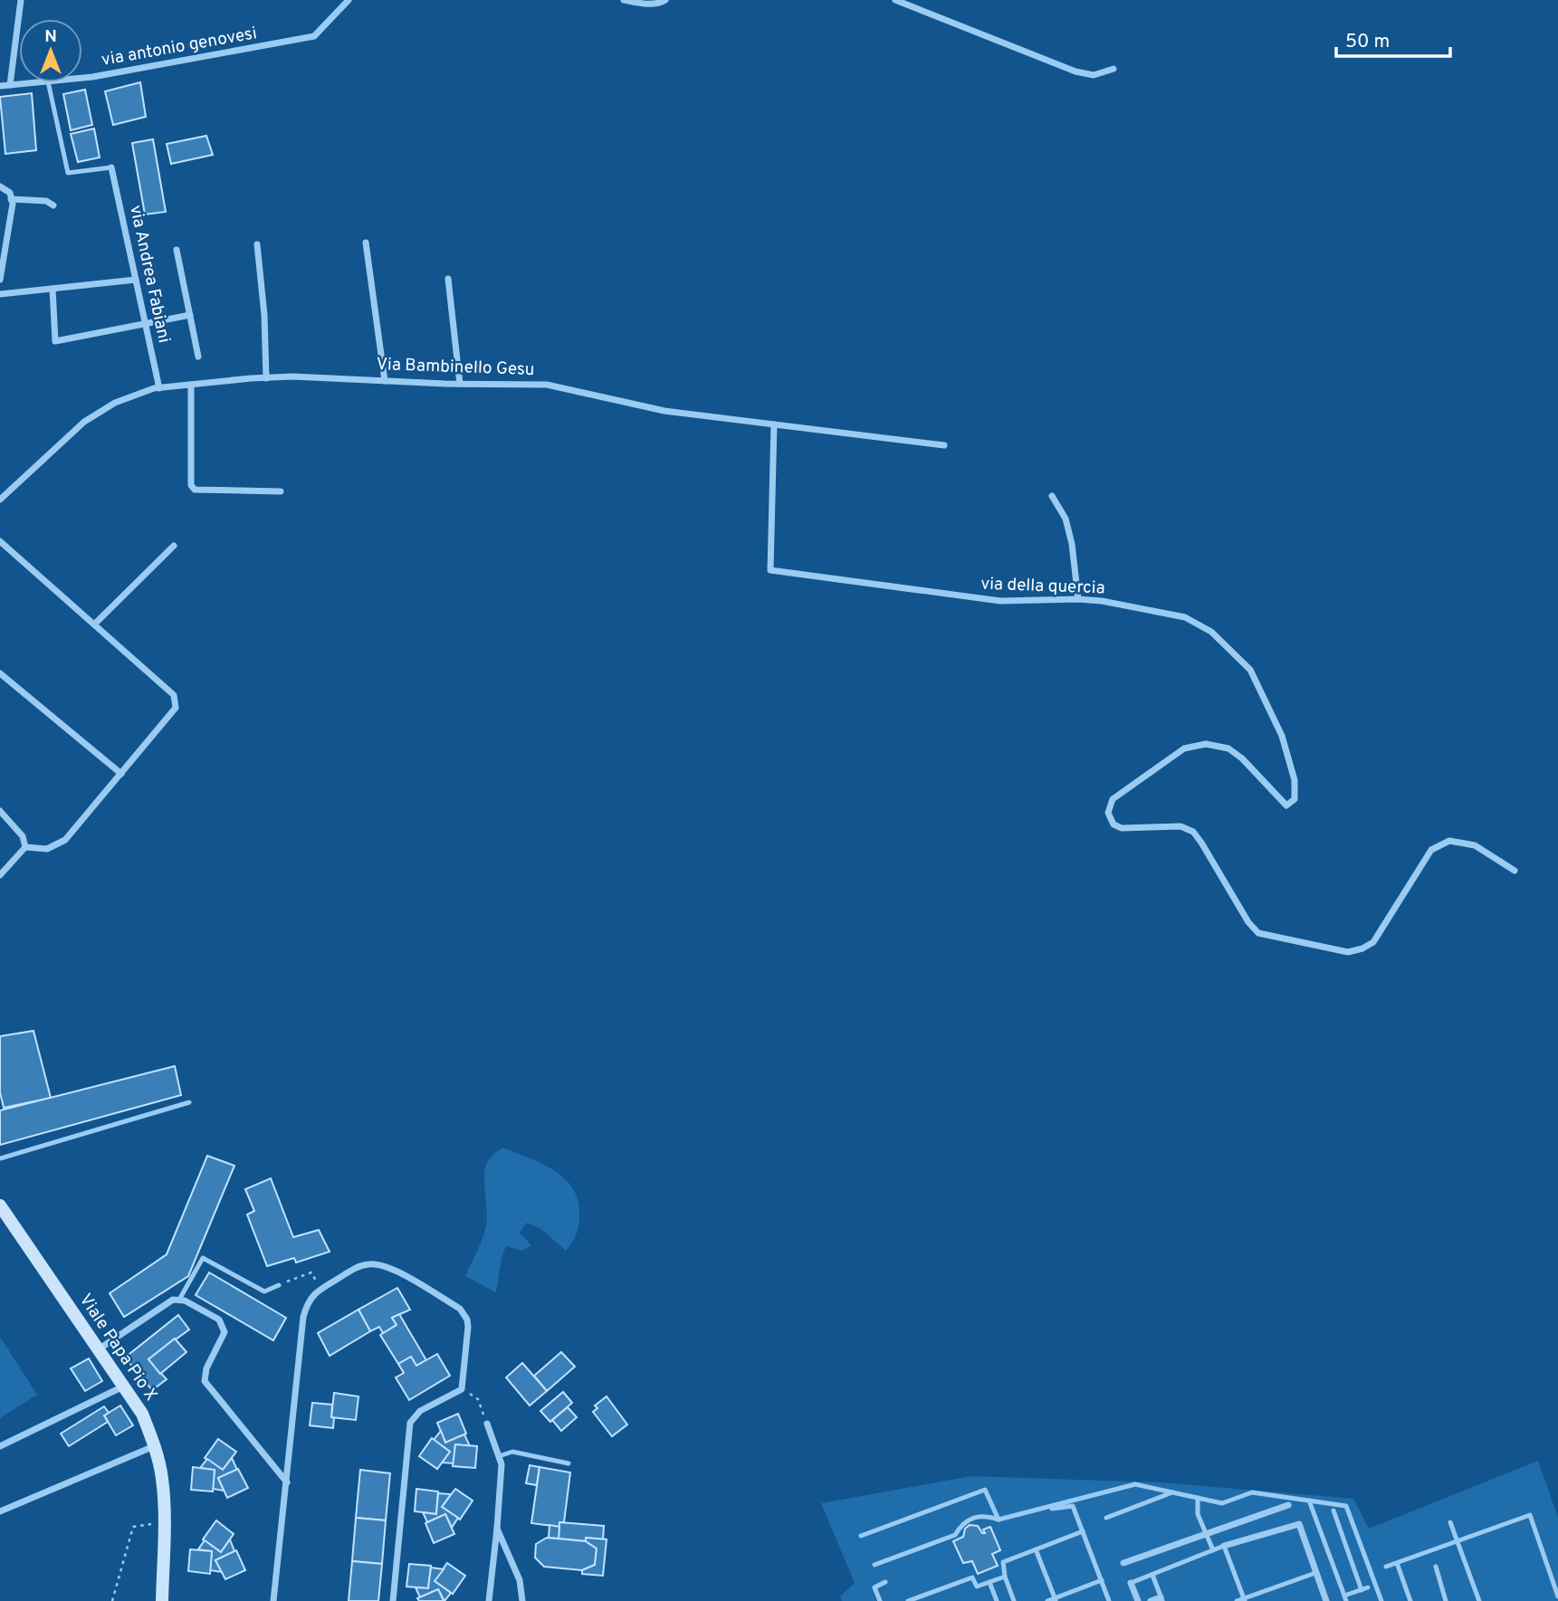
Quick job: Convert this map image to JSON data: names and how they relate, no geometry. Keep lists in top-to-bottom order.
{
  "streets": {
    "street": [
      "via antonio genovesi",
      "via Andrea Fabiani",
      "Via Bambinello Gesu",
      "via della quercia",
      "Viale Papa Pio X"
    ]
  },
  "crossings": [
    ["via Andrea Fabiani", "Via Bambinello Gesu"],
    ["Via Bambinello Gesu", "via della quercia"]
  ],
  "scale_bar": "50 m",
  "north": "top"
}
